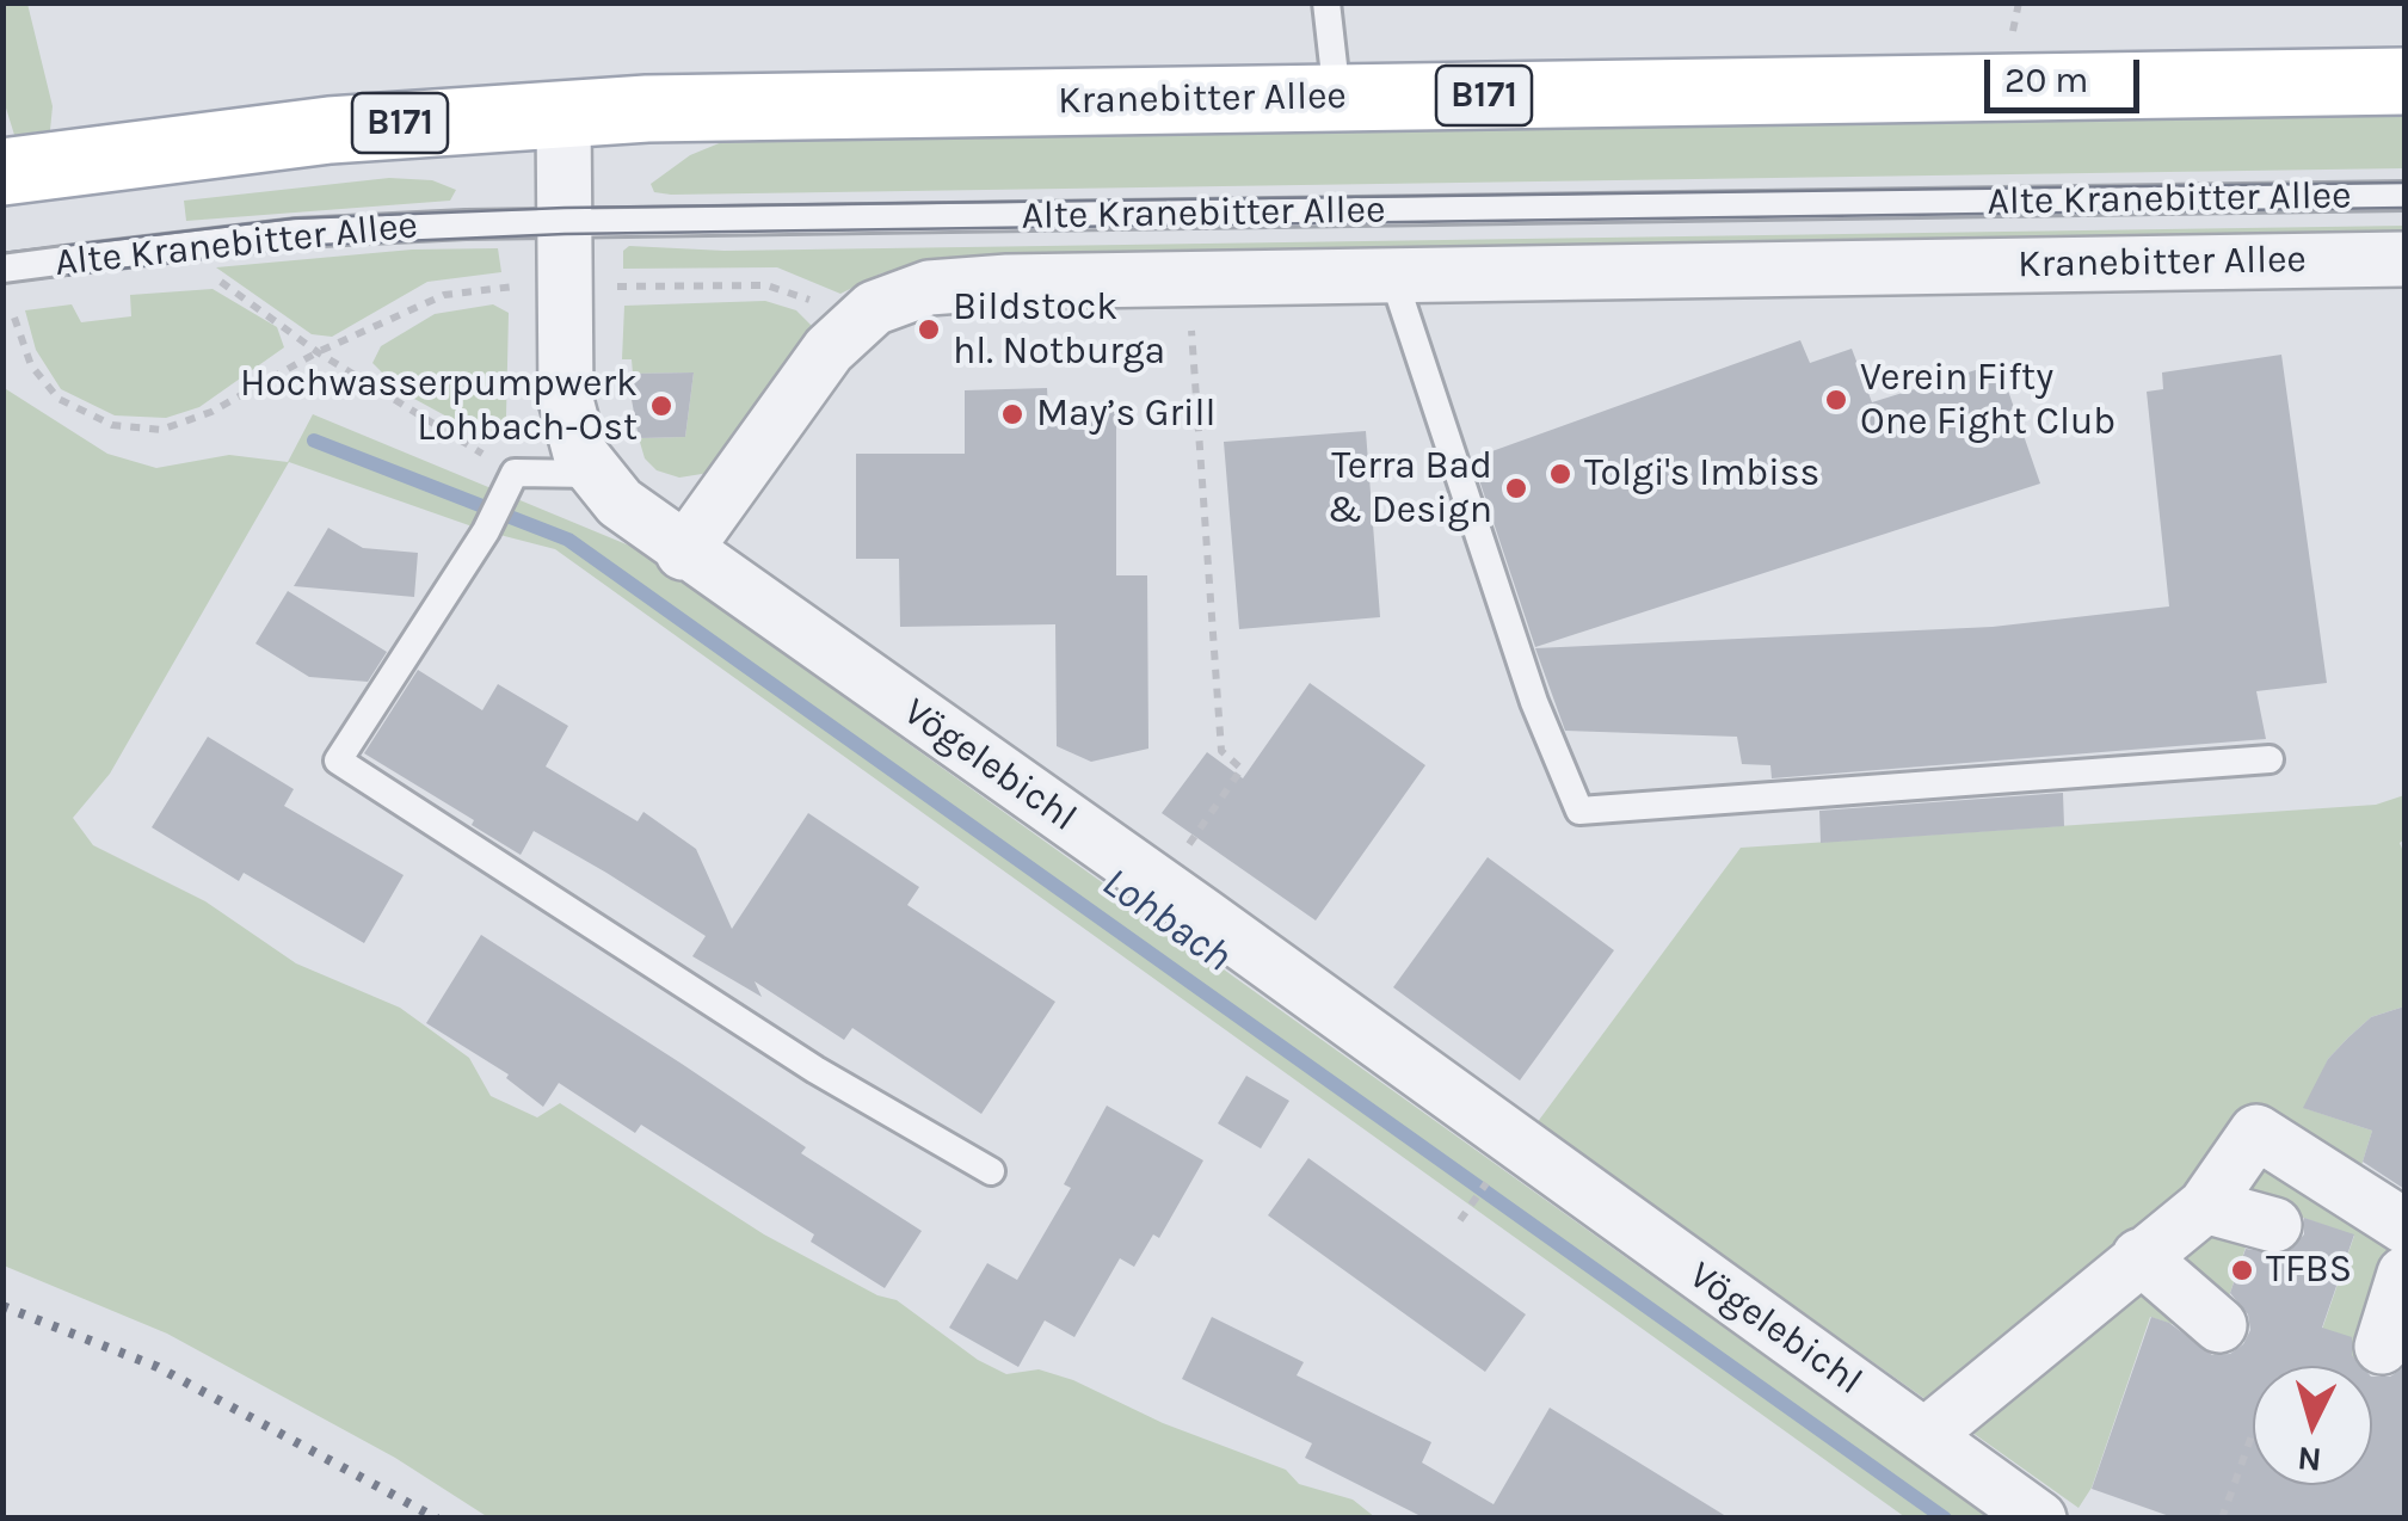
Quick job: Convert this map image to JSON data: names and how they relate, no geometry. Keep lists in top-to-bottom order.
{
  "streets": {
    "main road": ["B171", "Kranebitter Allee"],
    "street": ["Vögelebichl"],
    "lane": ["Alte Kranebitter Allee"]
  },
  "crossings": [
    ["Kranebitter Allee", "Vögelebichl"],
    ["Alte Kranebitter Allee", "Vögelebichl"]
  ],
  "water": ["Lohbach"],
  "places": [
    "Bildstock hl. Notburga",
    "Verein Fifty One Fight Club",
    "Hochwasserpumpwerk Lohbach-Ost",
    "May’s Grill",
    "Tolgi's Imbiss",
    "Terra Bad & Design",
    "TFBS"
  ],
  "scale_bar": "20 m",
  "north": "bottom"
}
